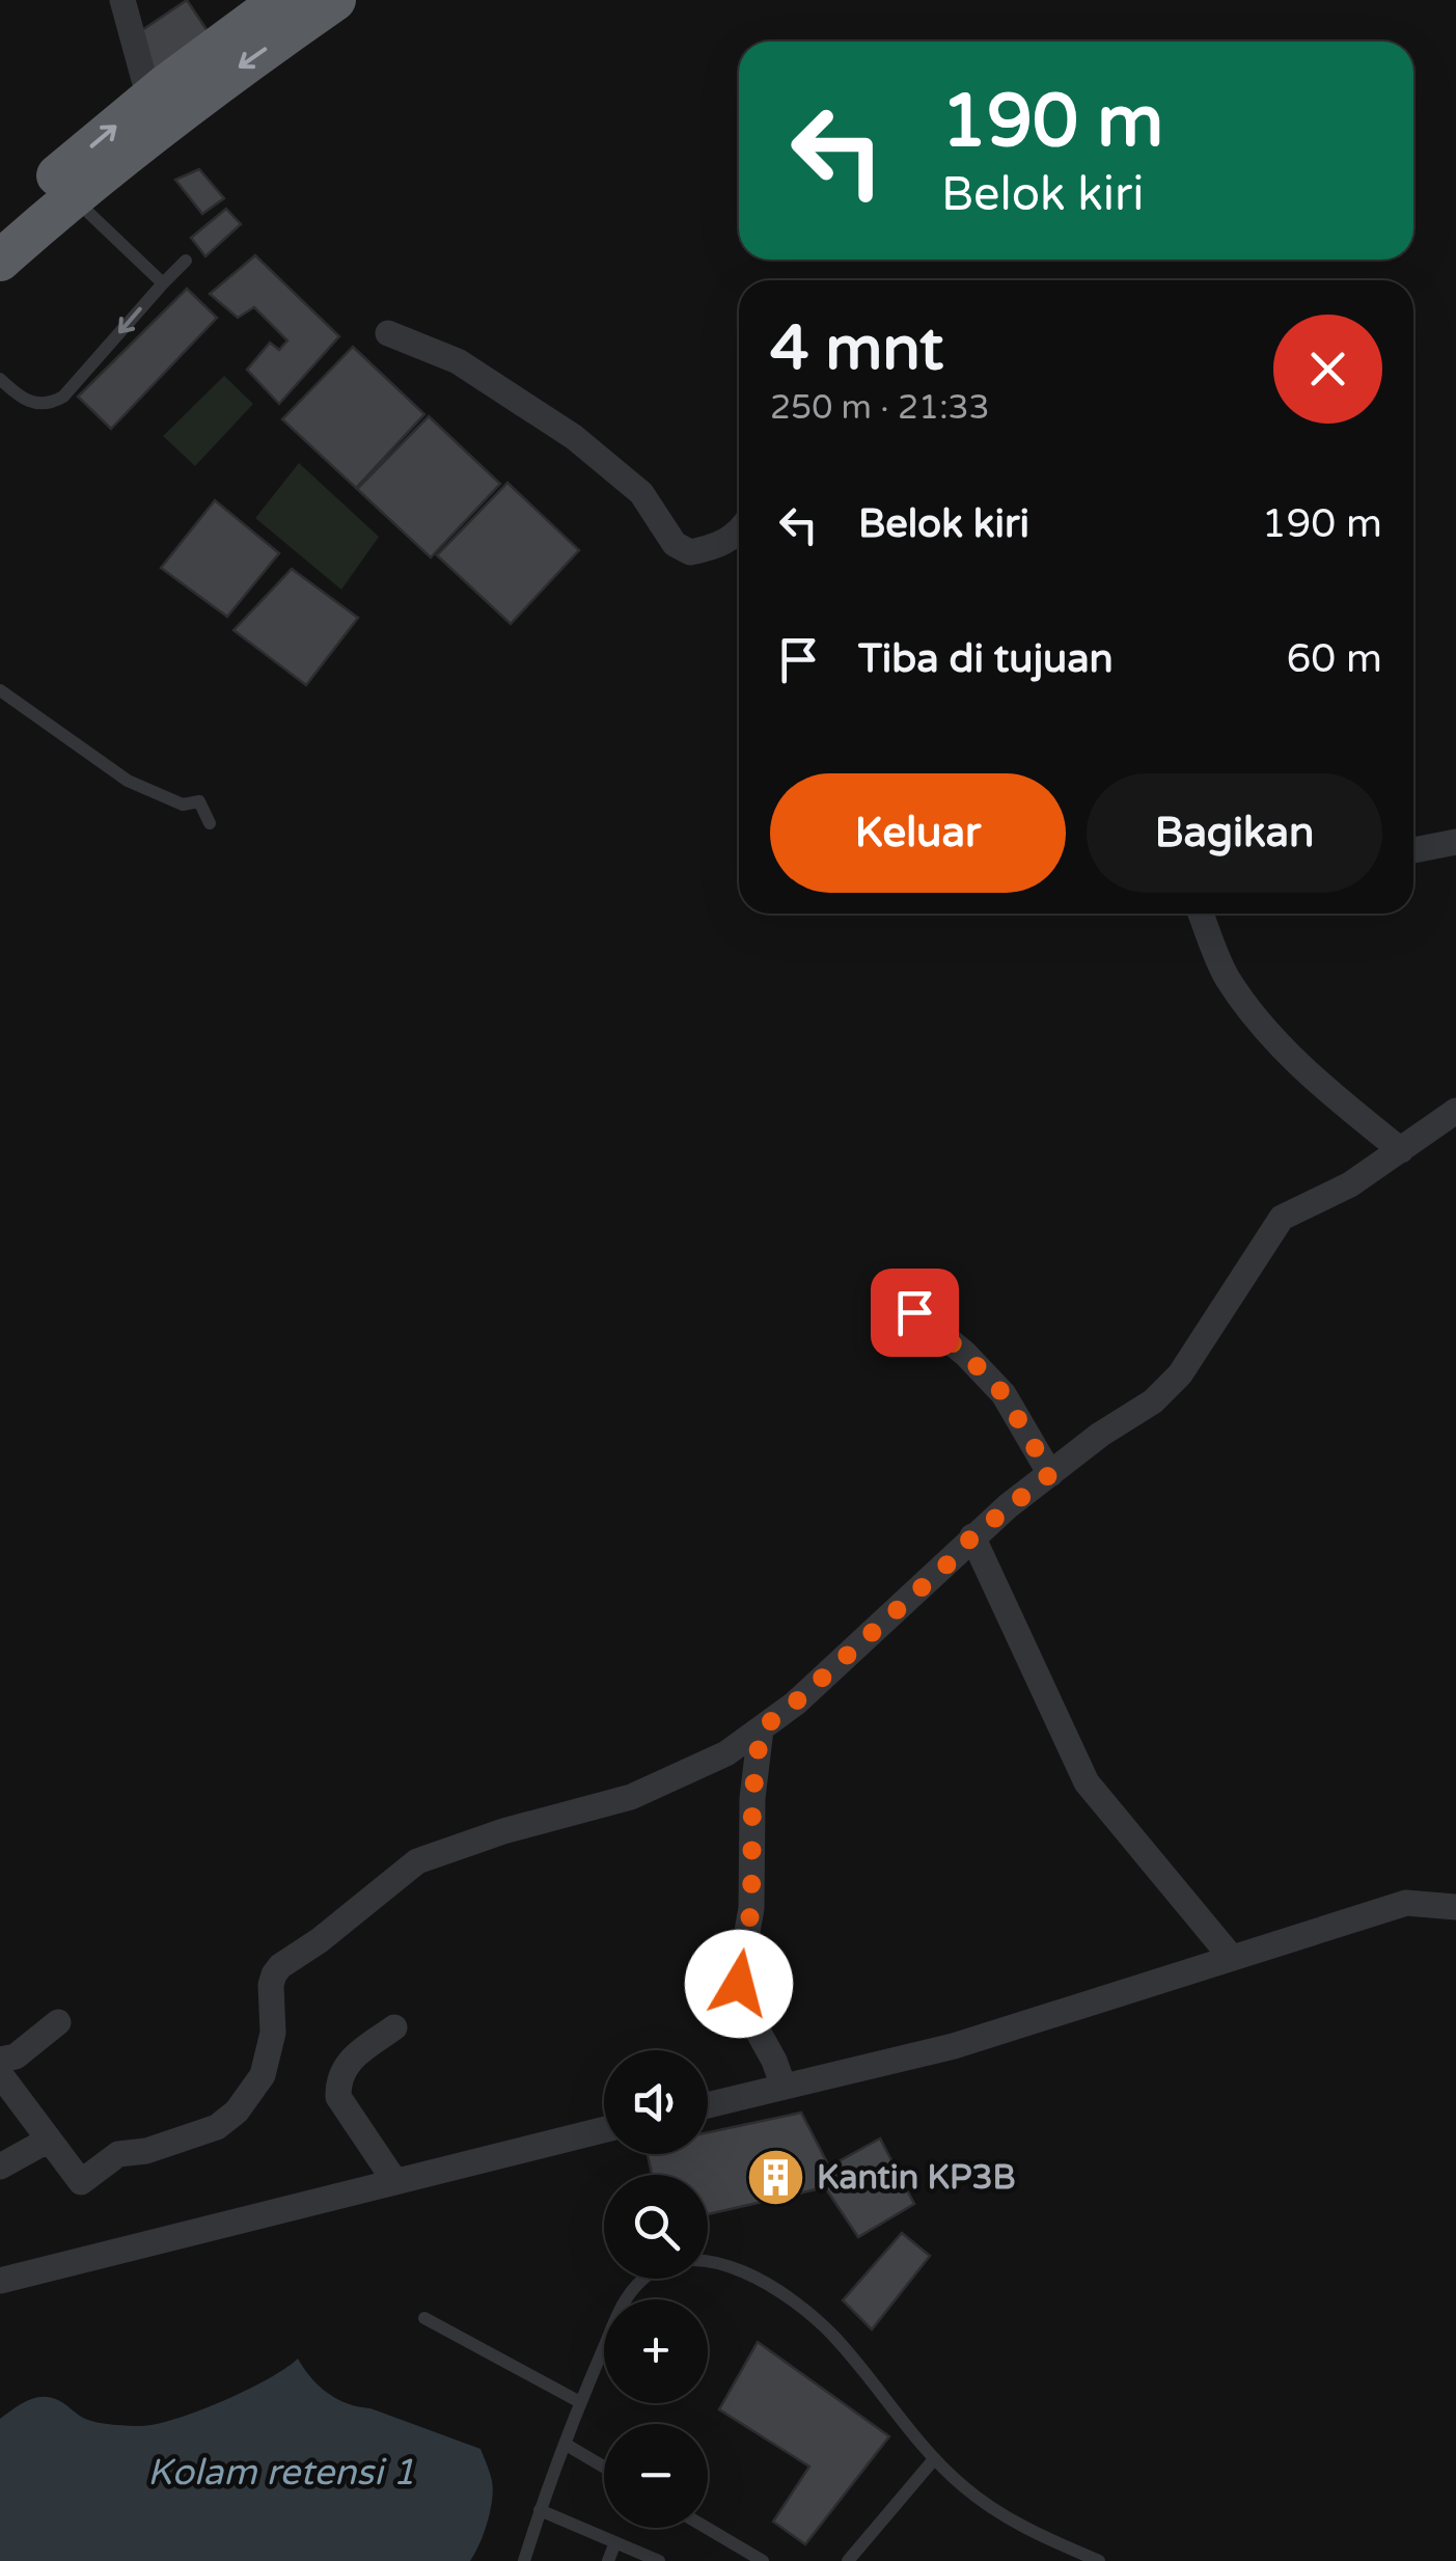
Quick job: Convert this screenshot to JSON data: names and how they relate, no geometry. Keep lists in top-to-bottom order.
{
  "water": ["Kolam retensi 1"],
  "places": {
    "building": ["Kantin KP3B"]
  },
  "page": {
    "turn": ["190 m", "Belok kiri"],
    "heading": ["4 mnt", "250 m · 21:33"],
    "list": [
      {
        "name": "Belok kiri",
        "value": "190 m"
      },
      {
        "name": "Tiba di tujuan",
        "value": "60 m"
      }
    ],
    "buttons": ["Keluar", "Bagikan"],
    "map_buttons": ["+", "−"]
  }
}
